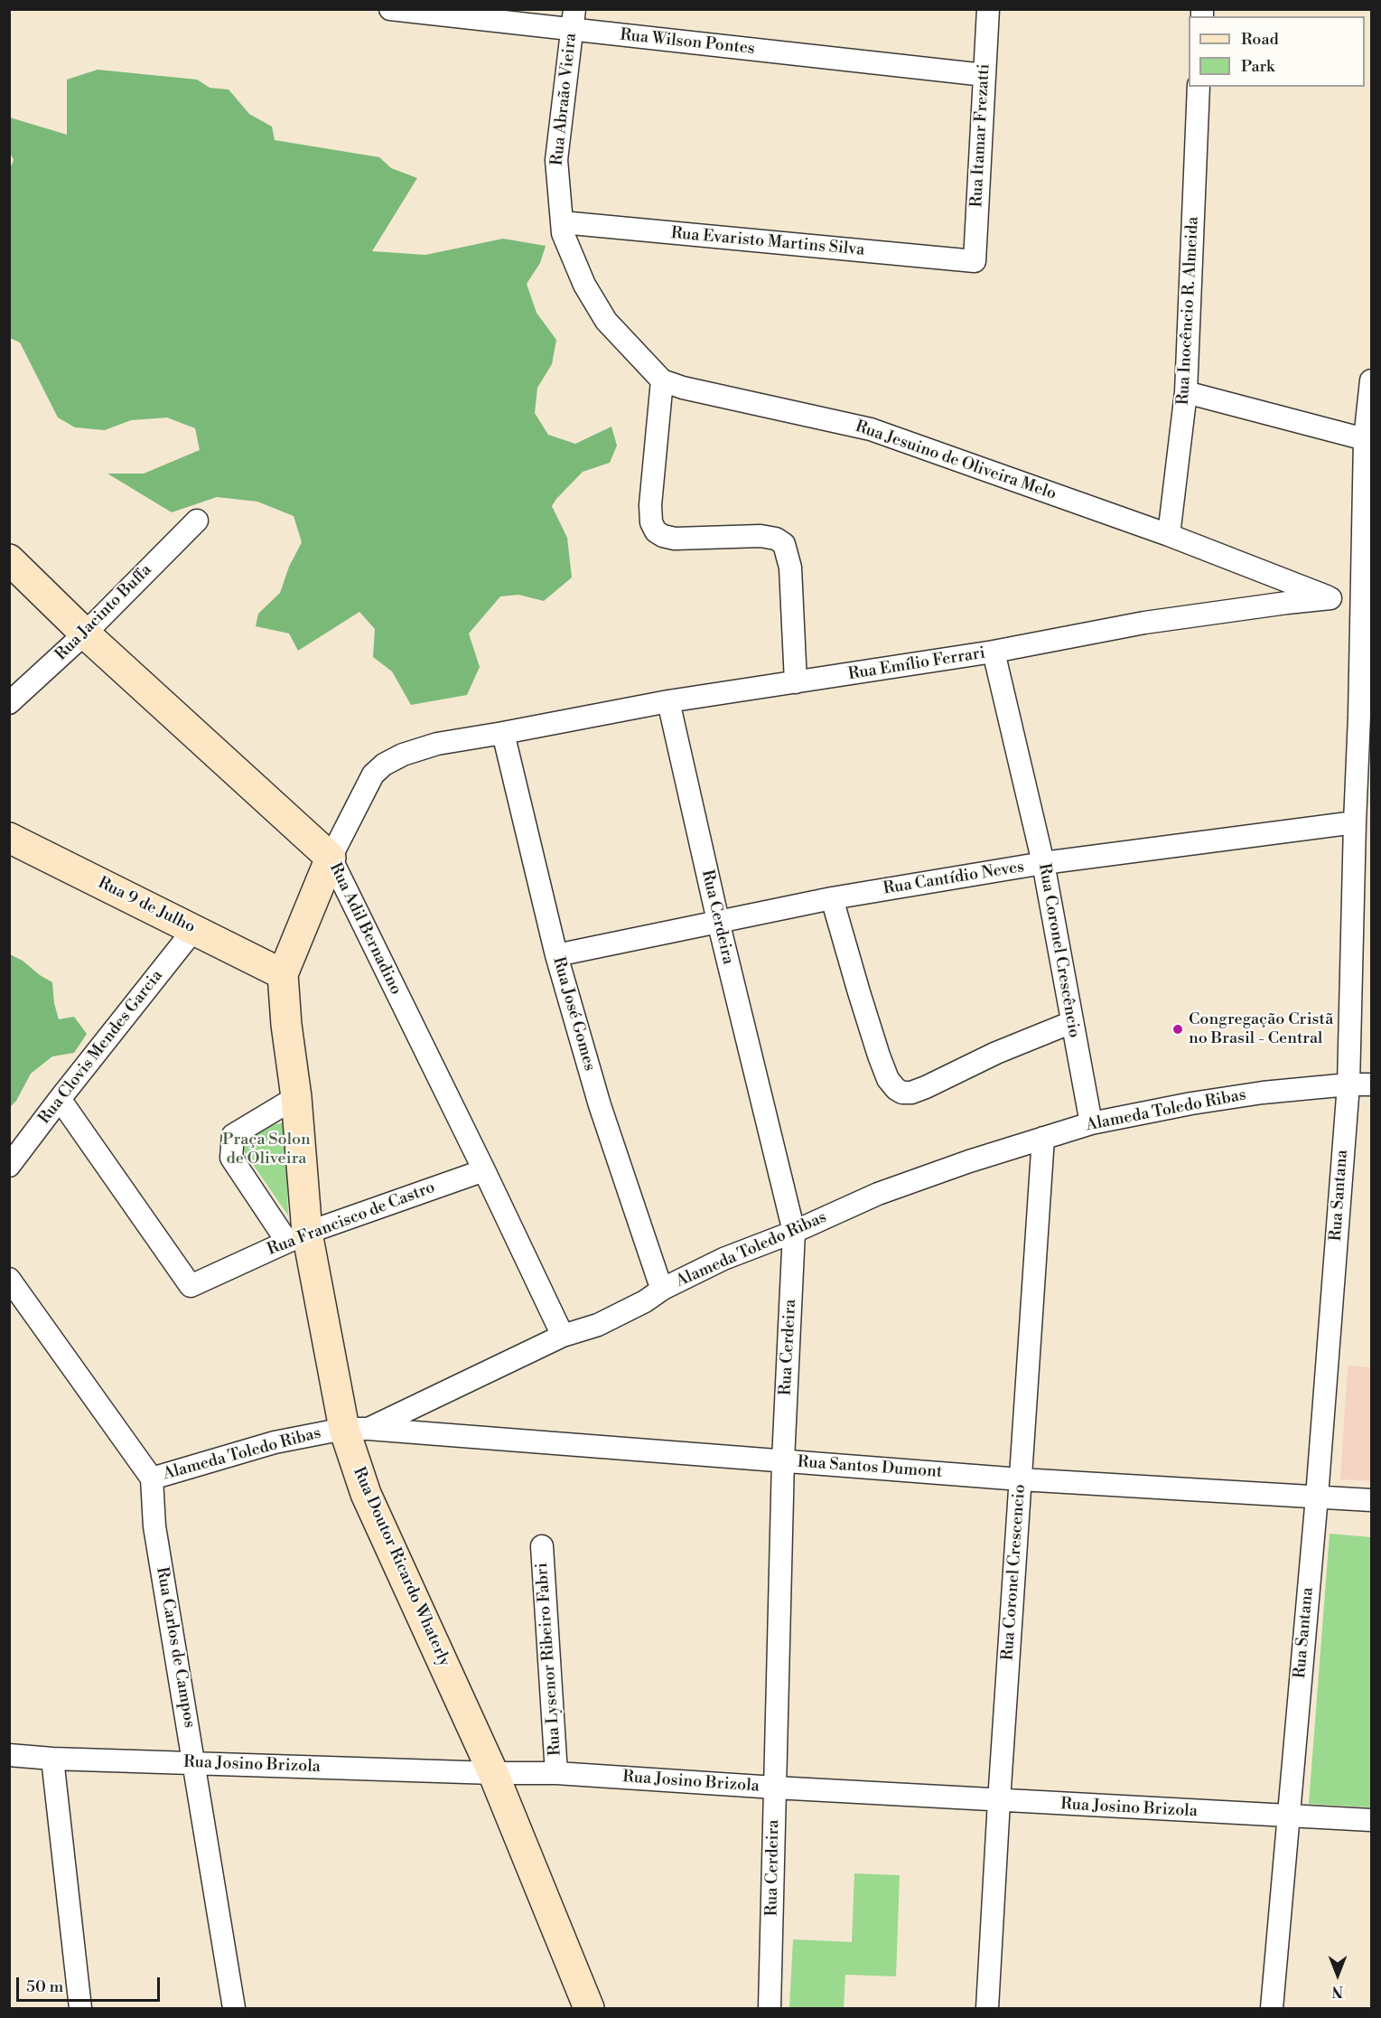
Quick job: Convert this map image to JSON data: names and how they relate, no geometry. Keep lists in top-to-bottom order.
{
  "streets": {
    "main road": ["Rua 9 de Julho", "Rua Adil Bernadino", "Rua Doutor Ricardo Whaterly"],
    "street": [
      "Rua Wilson Pontes",
      "Rua Abraão Vieira",
      "Rua Itamar Frezatti",
      "Rua Evaristo Martins Silva",
      "Rua Inocêncio R. Almeida",
      "Rua Jesuino de Oliveira Melo",
      "Rua Jacinto Buffa",
      "Rua Emílio Ferrari",
      "Rua Cantídio Neves",
      "Rua Cerdeira",
      "Rua Coronel Crescêncio",
      "Rua José Gomes",
      "Rua Clovis Mendes Garcia",
      "Alameda Toledo Ribas",
      "Rua Santana",
      "Rua Francisco de Castro",
      "Rua Santos Dumont",
      "Rua Coronel Crescencio",
      "Rua Carlos de Campos",
      "Rua Lysenor Ribeiro Fabri",
      "Rua Josino Brizola"
    ]
  },
  "crossings": [
    ["Rua Wilson Pontes", "Rua Abraão Vieira"],
    ["Rua Wilson Pontes", "Rua Itamar Frezatti"],
    ["Rua Abraão Vieira", "Rua Evaristo Martins Silva"],
    ["Rua Abraão Vieira", "Rua Jesuino de Oliveira Melo"],
    ["Rua Itamar Frezatti", "Rua Evaristo Martins Silva"],
    ["Rua Evaristo Martins Silva", "Rua Jesuino de Oliveira Melo"],
    ["Rua Inocêncio R. Almeida", "Rua Jesuino de Oliveira Melo"],
    ["Rua Jesuino de Oliveira Melo", "Rua Emílio Ferrari"],
    ["Rua Jesuino de Oliveira Melo", "Rua Santana"],
    ["Rua Jacinto Buffa", "Rua Adil Bernadino"],
    ["Rua Emílio Ferrari", "Rua Cerdeira"],
    ["Rua Emílio Ferrari", "Rua Adil Bernadino"],
    ["Rua Emílio Ferrari", "Rua Coronel Crescêncio"],
    ["Rua Emílio Ferrari", "Rua José Gomes"],
    ["Rua Cantídio Neves", "Rua Cerdeira"],
    ["Rua Cantídio Neves", "Rua Coronel Crescêncio"],
    ["Rua Cantídio Neves", "Rua José Gomes"],
    ["Rua Cantídio Neves", "Rua Santana"],
    ["Rua 9 de Julho", "Rua Clovis Mendes Garcia"],
    ["Rua 9 de Julho", "Rua Doutor Ricardo Whaterly"],
    ["Rua Cerdeira", "Alameda Toledo Ribas"],
    ["Rua Cerdeira", "Rua Santos Dumont"],
    ["Rua Cerdeira", "Rua Josino Brizola"],
    ["Rua Adil Bernadino", "Alameda Toledo Ribas"],
    ["Rua Adil Bernadino", "Rua Francisco de Castro"],
    ["Rua Coronel Crescêncio", "Alameda Toledo Ribas"],
    ["Rua José Gomes", "Alameda Toledo Ribas"],
    ["Rua Clovis Mendes Garcia", "Rua Francisco de Castro"],
    ["Alameda Toledo Ribas", "Rua Santana"],
    ["Alameda Toledo Ribas", "Rua Santos Dumont"],
    ["Alameda Toledo Ribas", "Rua Doutor Ricardo Whaterly"],
    ["Alameda Toledo Ribas", "Rua Coronel Crescencio"],
    ["Alameda Toledo Ribas", "Rua Carlos de Campos"],
    ["Rua Santana", "Rua Santos Dumont"],
    ["Rua Santana", "Rua Josino Brizola"],
    ["Rua Francisco de Castro", "Rua Doutor Ricardo Whaterly"],
    ["Rua Santos Dumont", "Rua Doutor Ricardo Whaterly"],
    ["Rua Santos Dumont", "Rua Coronel Crescencio"],
    ["Rua Doutor Ricardo Whaterly", "Rua Josino Brizola"],
    ["Rua Coronel Crescencio", "Rua Josino Brizola"],
    ["Rua Carlos de Campos", "Rua Josino Brizola"],
    ["Rua Lysenor Ribeiro Fabri", "Rua Josino Brizola"]
  ],
  "parks": ["Praça Solon de Oliveira"],
  "places": ["Congregação Cristã no Brasil - Central"],
  "legend": ["Road", "Park"],
  "scale_bar": "50 m",
  "north": "bottom"
}
